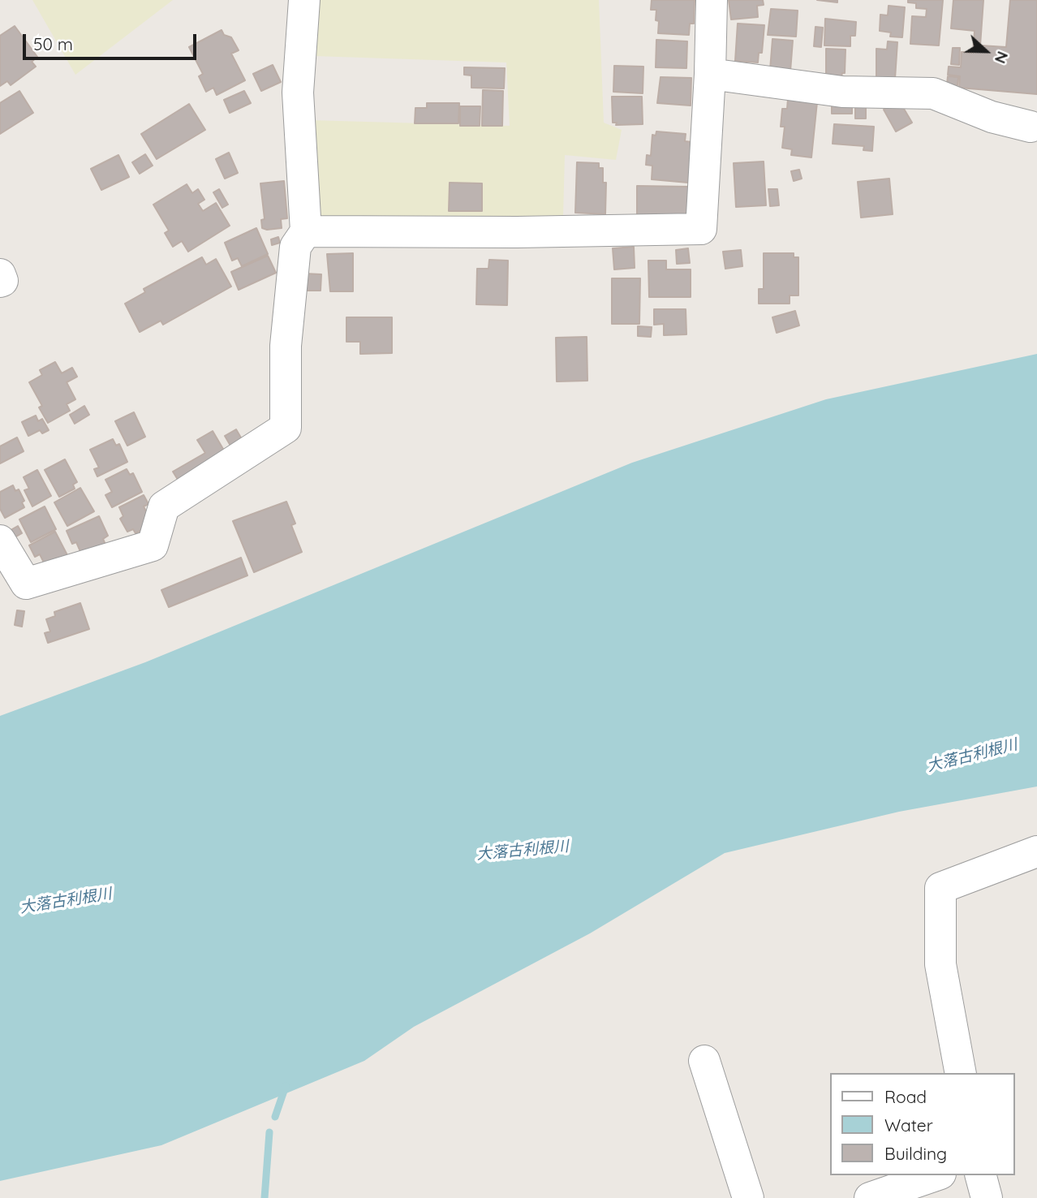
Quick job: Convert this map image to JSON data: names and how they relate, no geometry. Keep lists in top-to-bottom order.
{
  "water": ["大落古利根川"],
  "legend": ["Road", "Water", "Building"],
  "scale_bar": "50 m",
  "north": "right"
}
